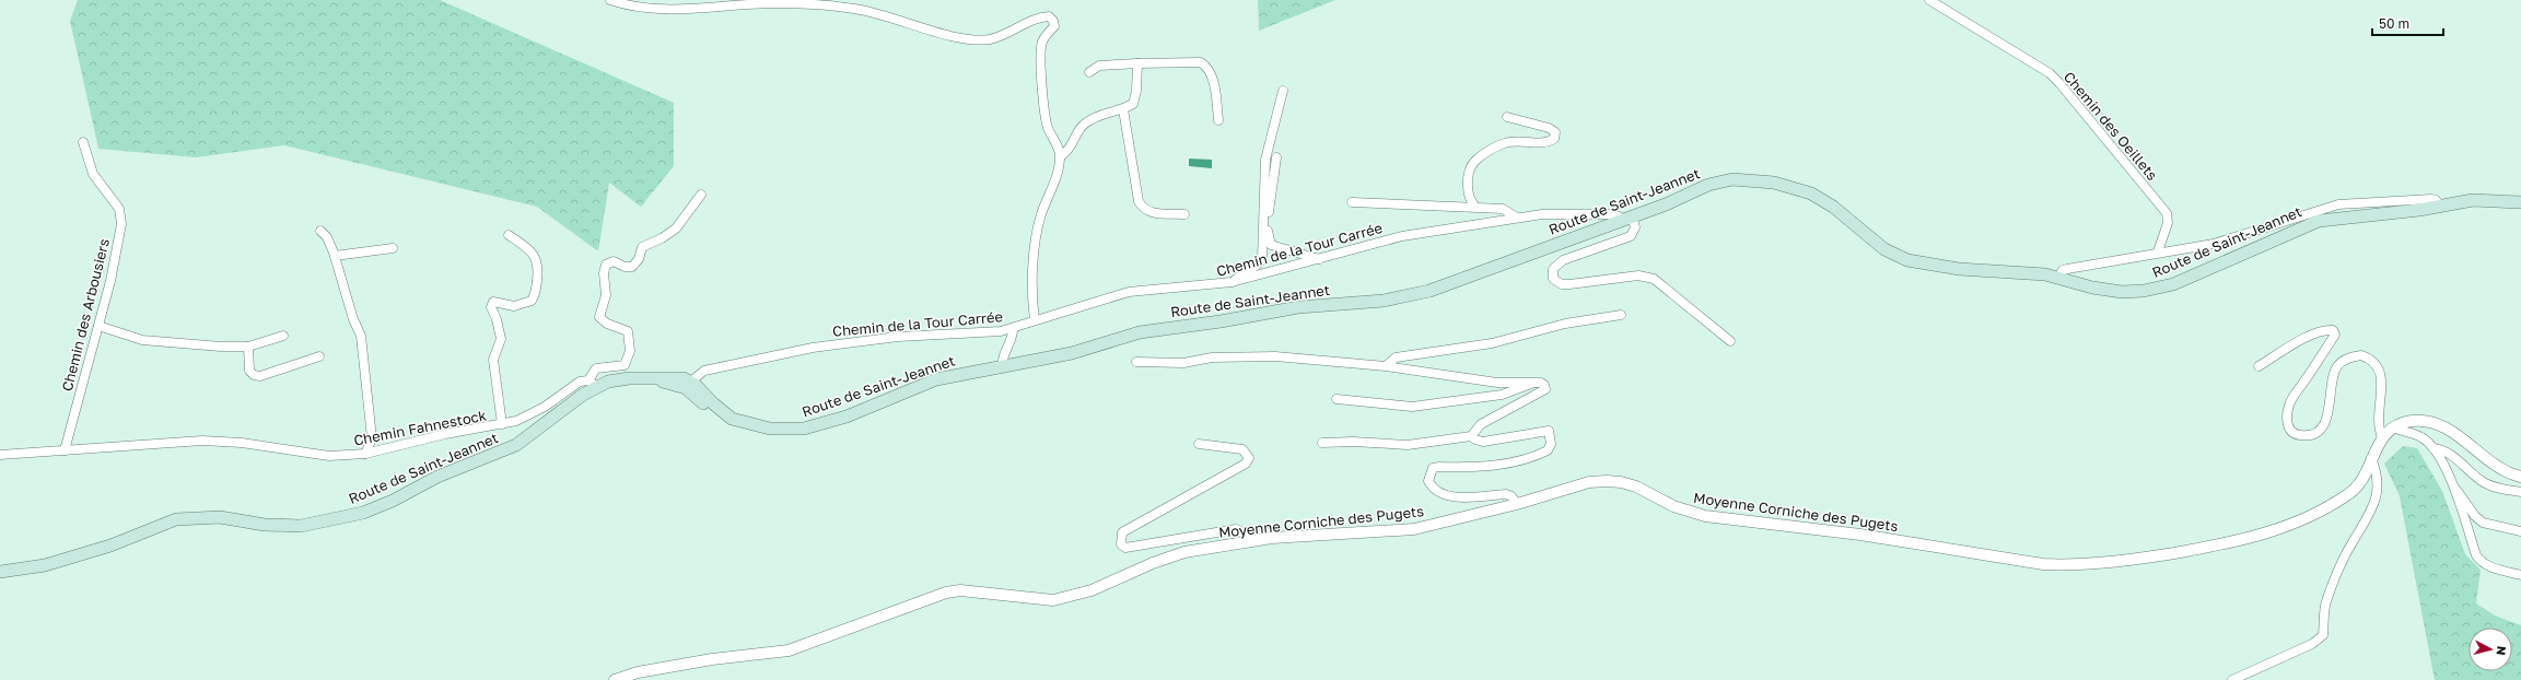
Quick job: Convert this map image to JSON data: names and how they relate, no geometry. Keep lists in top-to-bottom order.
{
  "streets": {
    "main road": ["Route de Saint-Jeannet"],
    "street": [
      "Chemin des Oeillets",
      "Chemin de la Tour Carrée",
      "Chemin des Arbousiers",
      "Chemin Fahnestock",
      "Moyenne Corniche des Pugets"
    ]
  },
  "crossings": [
    ["Route de Saint-Jeannet", "Chemin de la Tour Carrée"],
    ["Route de Saint-Jeannet", "Chemin Fahnestock"],
    ["Chemin des Arbousiers", "Chemin Fahnestock"]
  ],
  "scale_bar": "50 m",
  "north": "right"
}
